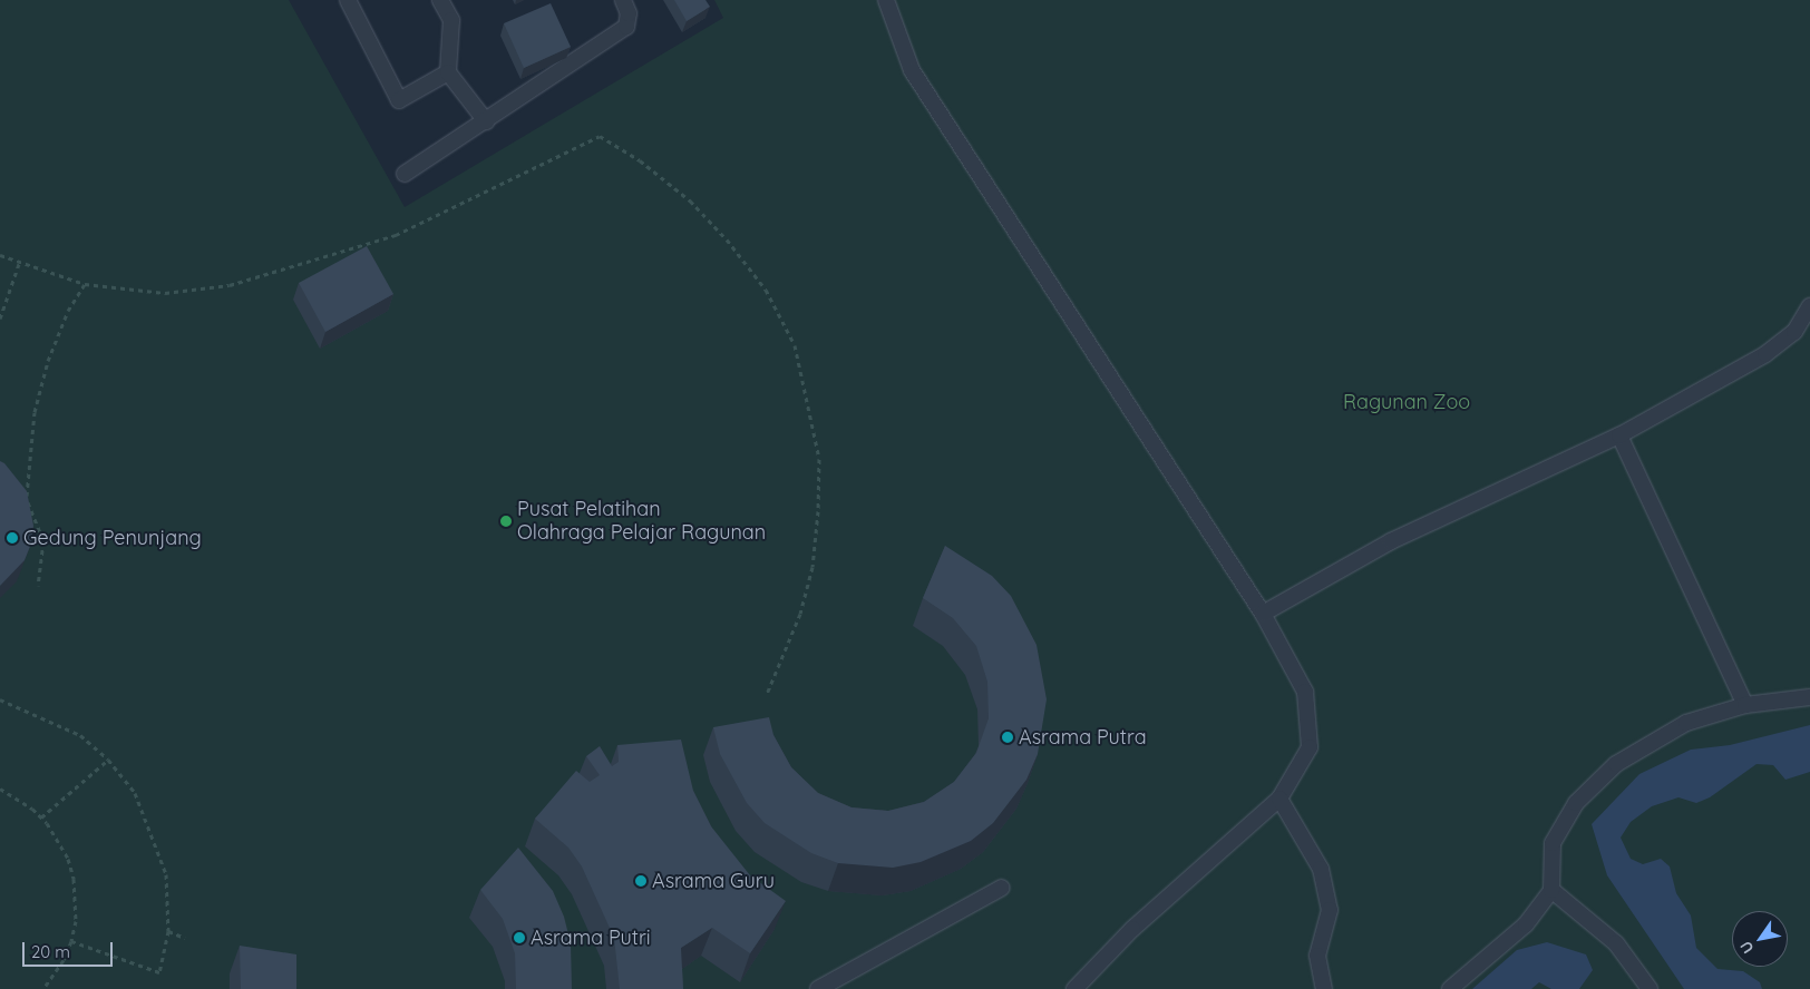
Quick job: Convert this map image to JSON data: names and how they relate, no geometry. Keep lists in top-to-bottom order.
{
  "parks": ["Ragunan Zoo"],
  "places": [
    "Pusat Pelatihan Olahraga Pelajar Ragunan",
    "Gedung Penunjang",
    "Asrama Putra",
    "Asrama Guru",
    "Asrama Putri"
  ],
  "scale_bar": "20 m",
  "north": "bottom left"
}
